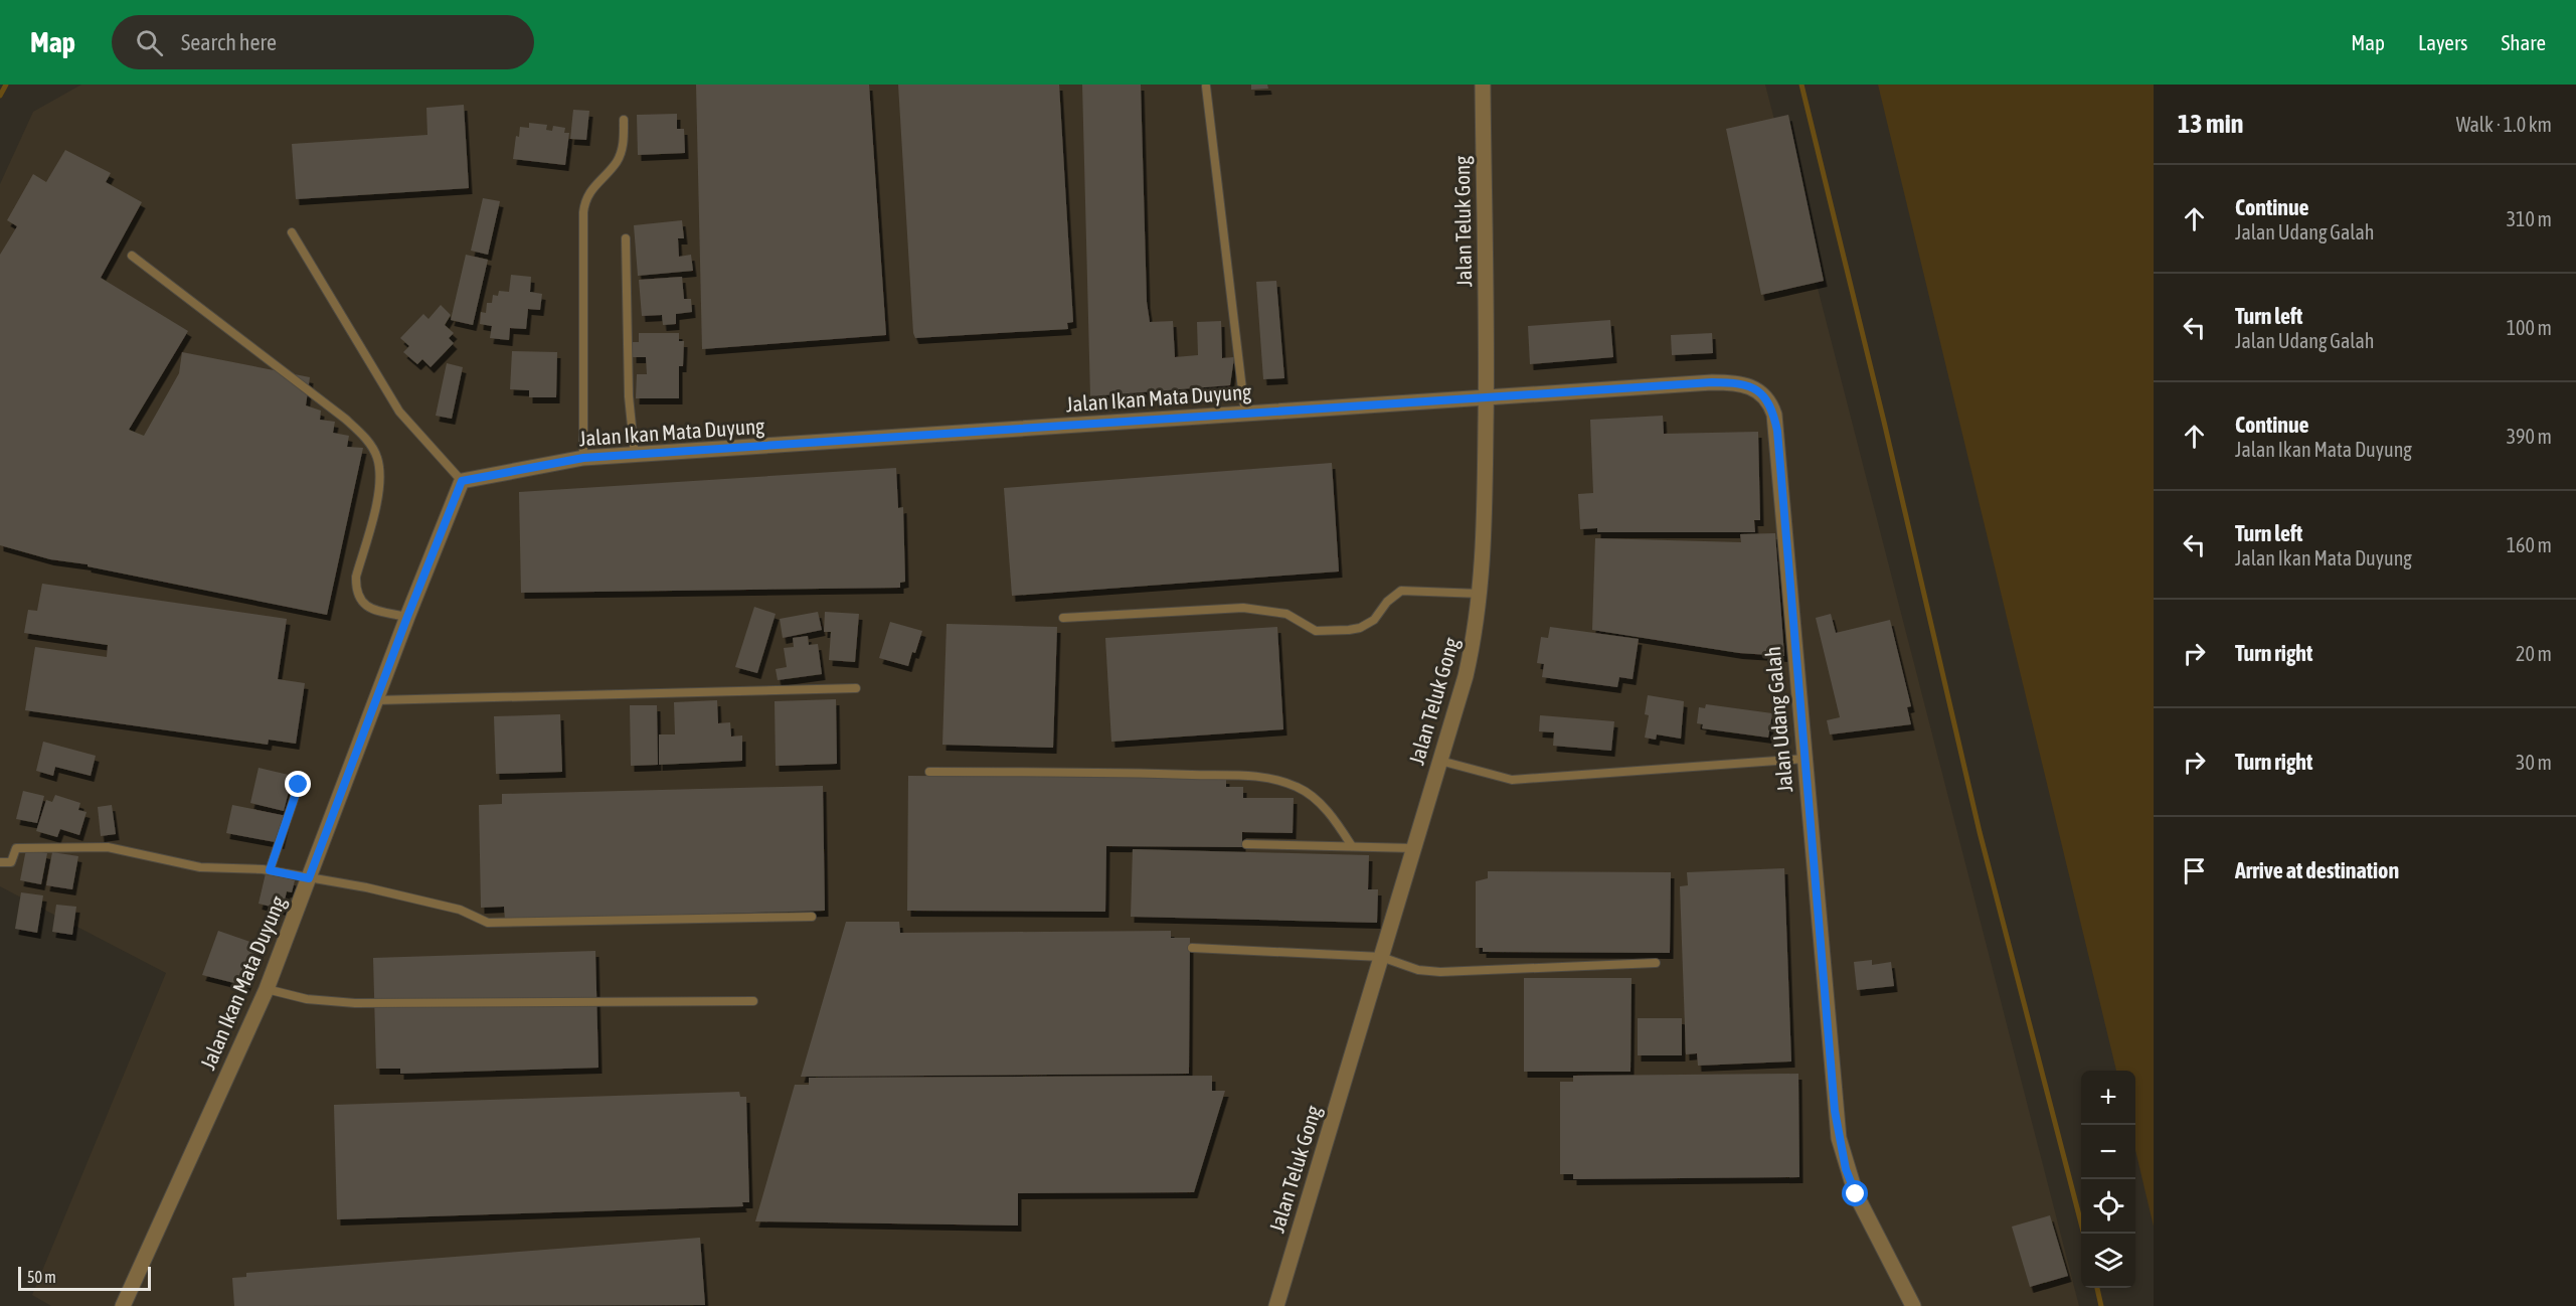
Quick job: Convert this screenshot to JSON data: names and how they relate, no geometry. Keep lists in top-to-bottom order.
{
  "streets": {
    "street": ["Jalan Teluk Gong", "Jalan Ikan Mata Duyung", "Jalan Udang Galah"]
  },
  "crossings": [
    ["Jalan Teluk Gong", "Jalan Ikan Mata Duyung"],
    ["Jalan Teluk Gong", "Jalan Udang Galah"],
    ["Jalan Ikan Mata Duyung", "Jalan Udang Galah"]
  ],
  "scale_bar": "50 m",
  "page": {
    "header": "Map",
    "search": "Search here",
    "nav": ["Map", "Layers", "Share"],
    "heading": ["13 min", "Walk · 1.0 km"],
    "list": [
      ["Continue", "Jalan Udang Galah", "310 m"],
      ["Turn left", "Jalan Udang Galah", "100 m"],
      ["Continue", "Jalan Ikan Mata Duyung", "390 m"],
      ["Turn left", "Jalan Ikan Mata Duyung", "160 m"],
      ["Turn right", "20 m"],
      ["Turn right", "30 m"],
      "Arrive at destination"
    ],
    "map_buttons": ["+", "−"],
    "scale": "50 m"
  }
}
